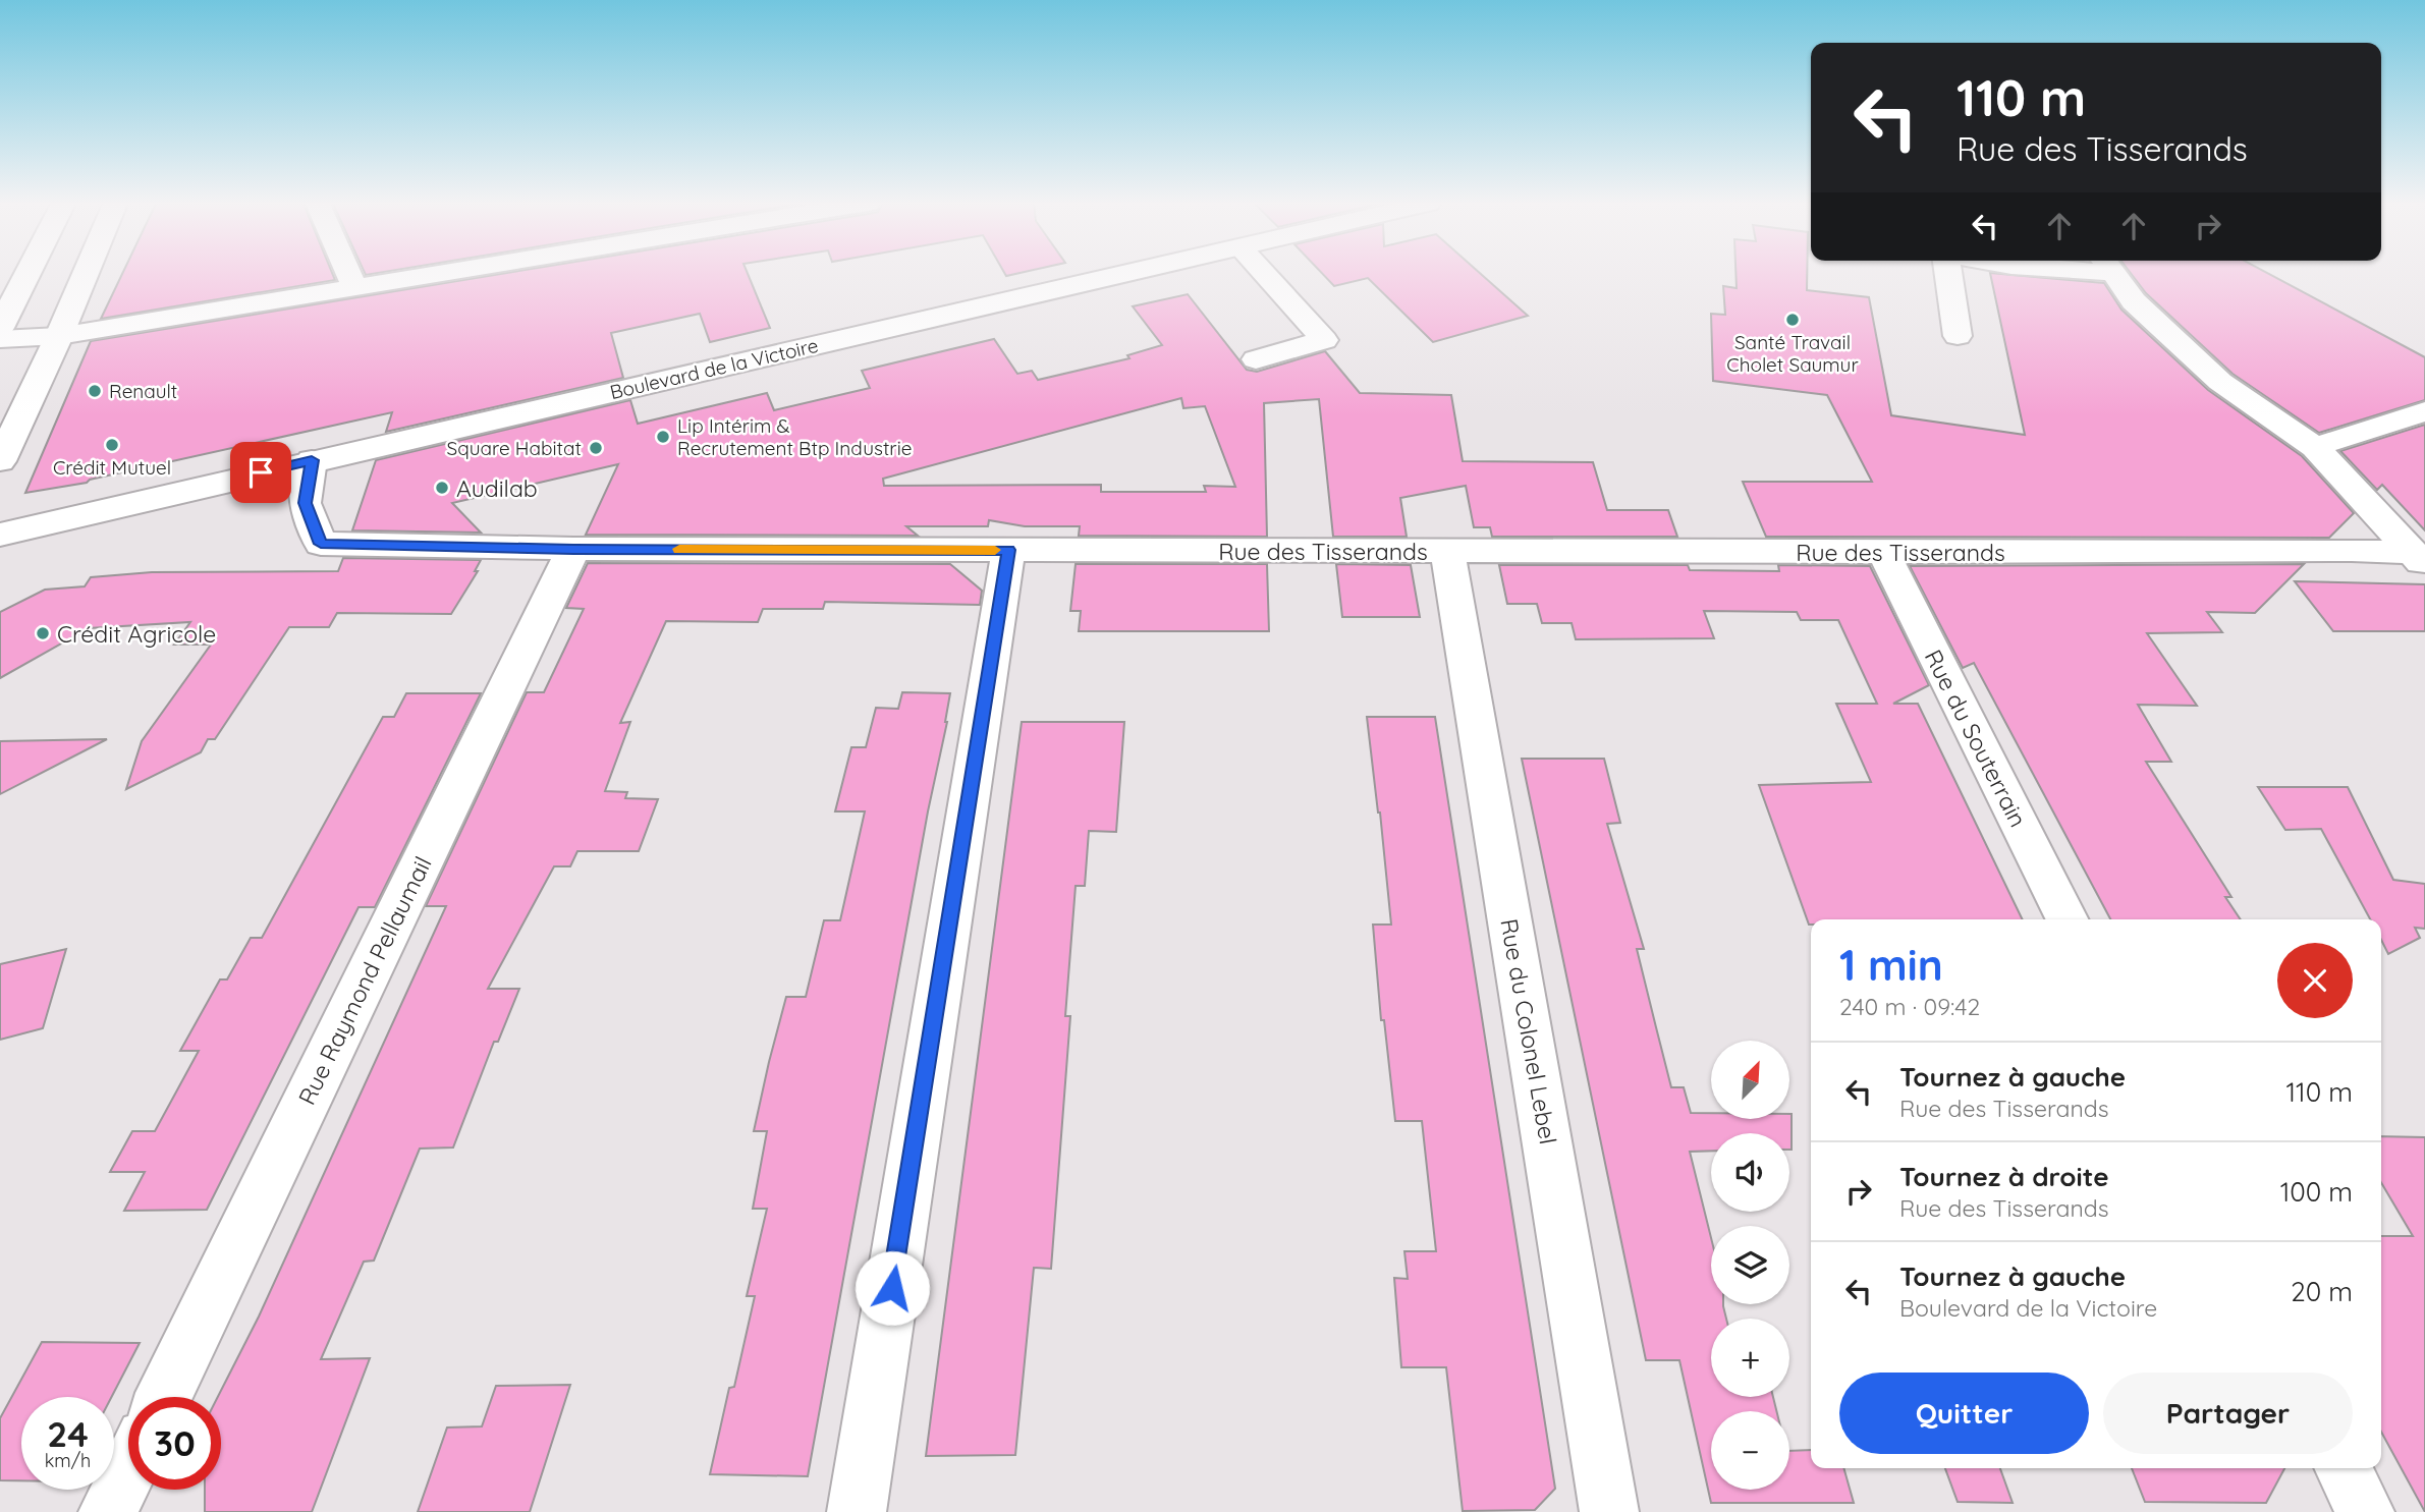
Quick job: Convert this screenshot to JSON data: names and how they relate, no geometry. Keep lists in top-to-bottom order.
{
  "streets": {
    "street": [
      "Boulevard de la Victoire",
      "Rue des Tisserands",
      "Rue du Souterrain",
      "Rue Raymond Pellaumail",
      "Rue du Colonel Lebel"
    ]
  },
  "crossings": [
    ["Boulevard de la Victoire", "Rue des Tisserands"],
    ["Rue des Tisserands", "Rue du Souterrain"],
    ["Rue des Tisserands", "Rue Raymond Pellaumail"],
    ["Rue des Tisserands", "Rue du Colonel Lebel"]
  ],
  "places": [
    "Santé Travail Cholet Saumur",
    "Renault",
    "Lip Intérim & Recrutement Btp Industrie",
    "Crédit Mutuel",
    "Square Habitat",
    "Audilab",
    "Crédit Agricole"
  ],
  "north": "top right",
  "page": {
    "turn": ["110 m", "Rue des Tisserands"],
    "heading": ["1 min", "240 m · 09:42"],
    "map_buttons": ["+", "−"],
    "list": [
      {
        "name": "Tournez à gauche",
        "note": "Rue des Tisserands",
        "value": "110 m"
      },
      {
        "name": "Tournez à droite",
        "note": "Rue des Tisserands",
        "value": "100 m"
      },
      {
        "name": "Tournez à gauche",
        "note": "Boulevard de la Victoire",
        "value": "20 m"
      }
    ],
    "buttons": ["Quitter", "Partager"],
    "speed": "24 km/h",
    "limit": "30"
  }
}
